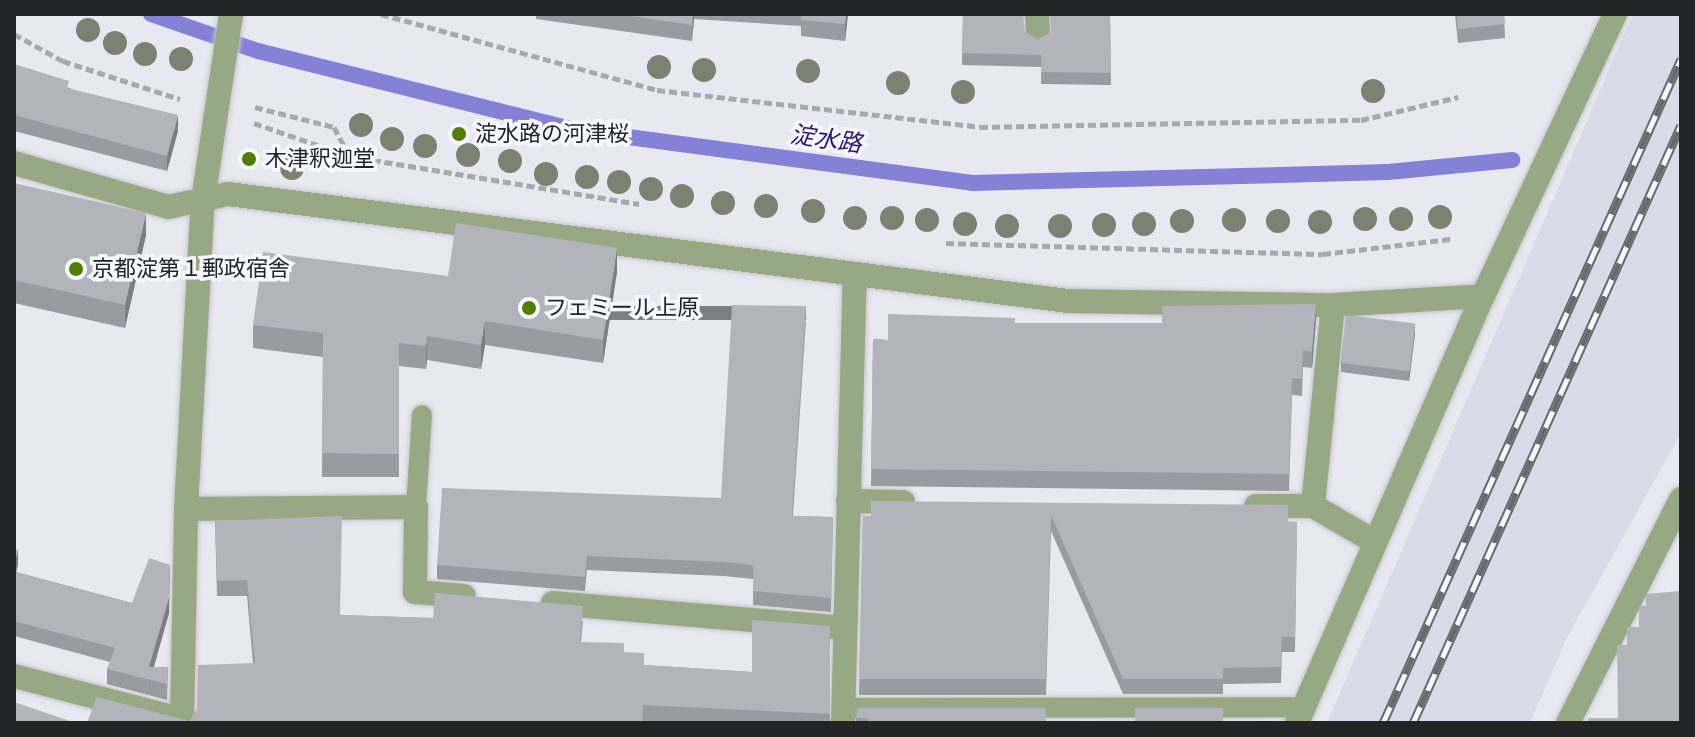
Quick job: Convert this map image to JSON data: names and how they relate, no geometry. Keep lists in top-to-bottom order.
{
  "water": ["淀水路"],
  "places": [
    "淀水路の河津桜",
    "木津釈迦堂",
    "京都淀第１郵政宿舎",
    "フェミール上原"
  ]
}
